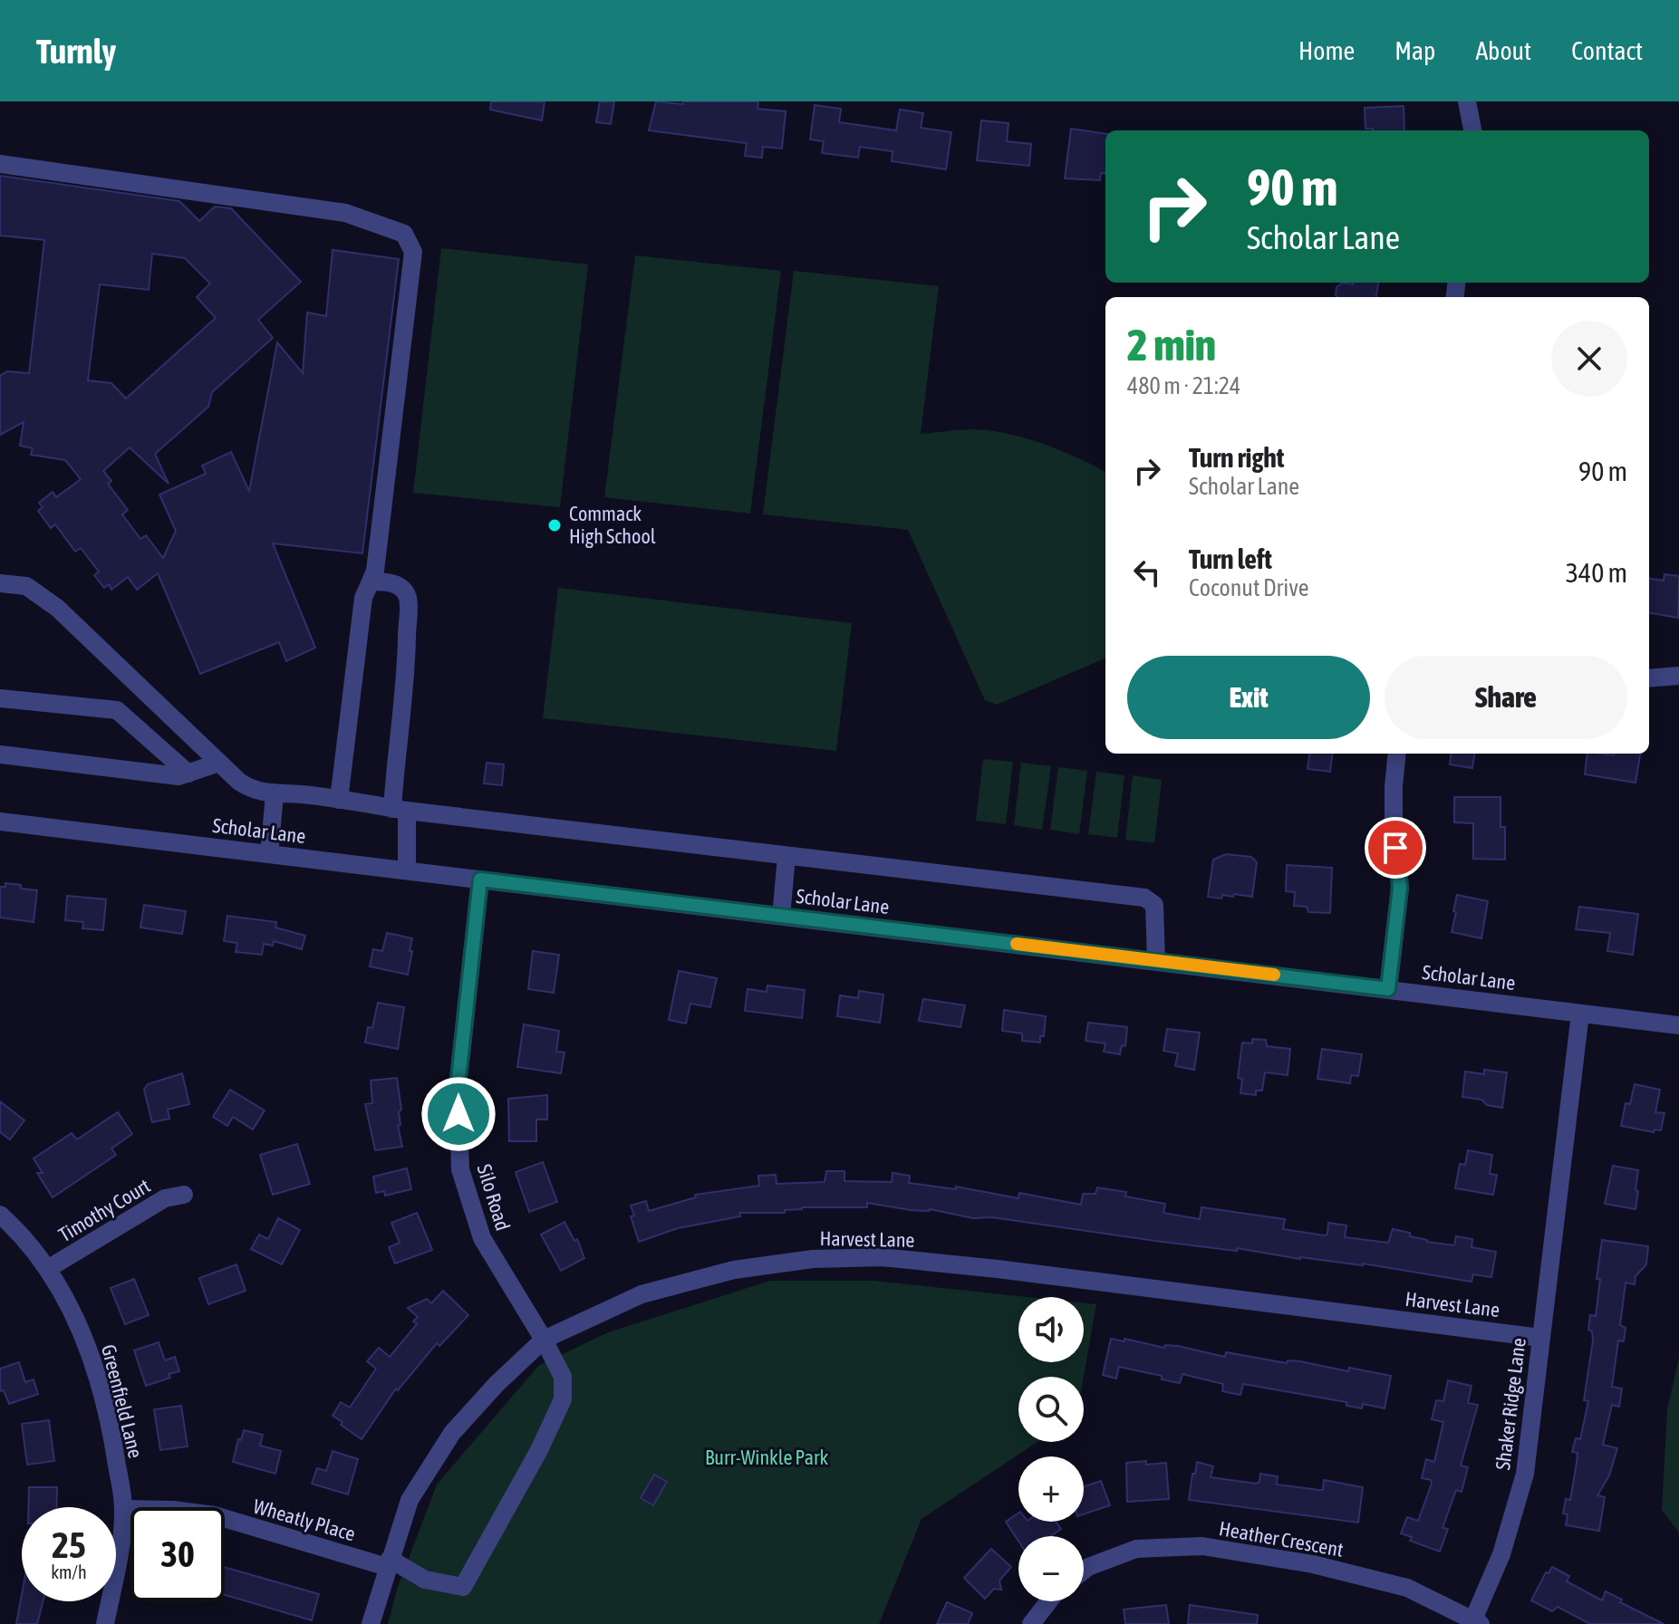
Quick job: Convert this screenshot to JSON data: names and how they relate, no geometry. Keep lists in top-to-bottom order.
{
  "streets": {
    "street": [
      "Scholar Lane",
      "Silo Road",
      "Timothy Court",
      "Harvest Lane",
      "Greenfield Lane",
      "Shaker Ridge Lane",
      "Wheatly Place",
      "Heather Crescent"
    ]
  },
  "crossings": [
    ["Scholar Lane", "Silo Road"],
    ["Scholar Lane", "Shaker Ridge Lane"],
    ["Silo Road", "Harvest Lane"],
    ["Silo Road", "Wheatly Place"],
    ["Timothy Court", "Greenfield Lane"],
    ["Harvest Lane", "Shaker Ridge Lane"],
    ["Harvest Lane", "Wheatly Place"],
    ["Greenfield Lane", "Wheatly Place"],
    ["Shaker Ridge Lane", "Heather Crescent"]
  ],
  "parks": ["Burr-Winkle Park"],
  "places": ["Commack High School"],
  "page": {
    "header": "Turnly",
    "nav": [
      "Home",
      "Map",
      "About",
      "Contact"
    ],
    "turn": ["90 m", "Scholar Lane"],
    "heading": ["2 min", "480 m · 21:24"],
    "list": [
      {
        "name": "Turn right",
        "note": "Scholar Lane",
        "value": "90 m"
      },
      {
        "name": "Turn left",
        "note": "Coconut Drive",
        "value": "340 m"
      }
    ],
    "buttons": ["Exit", "Share"],
    "map_buttons": ["+", "−"],
    "speed": "25 km/h",
    "limit": "30"
  }
}
